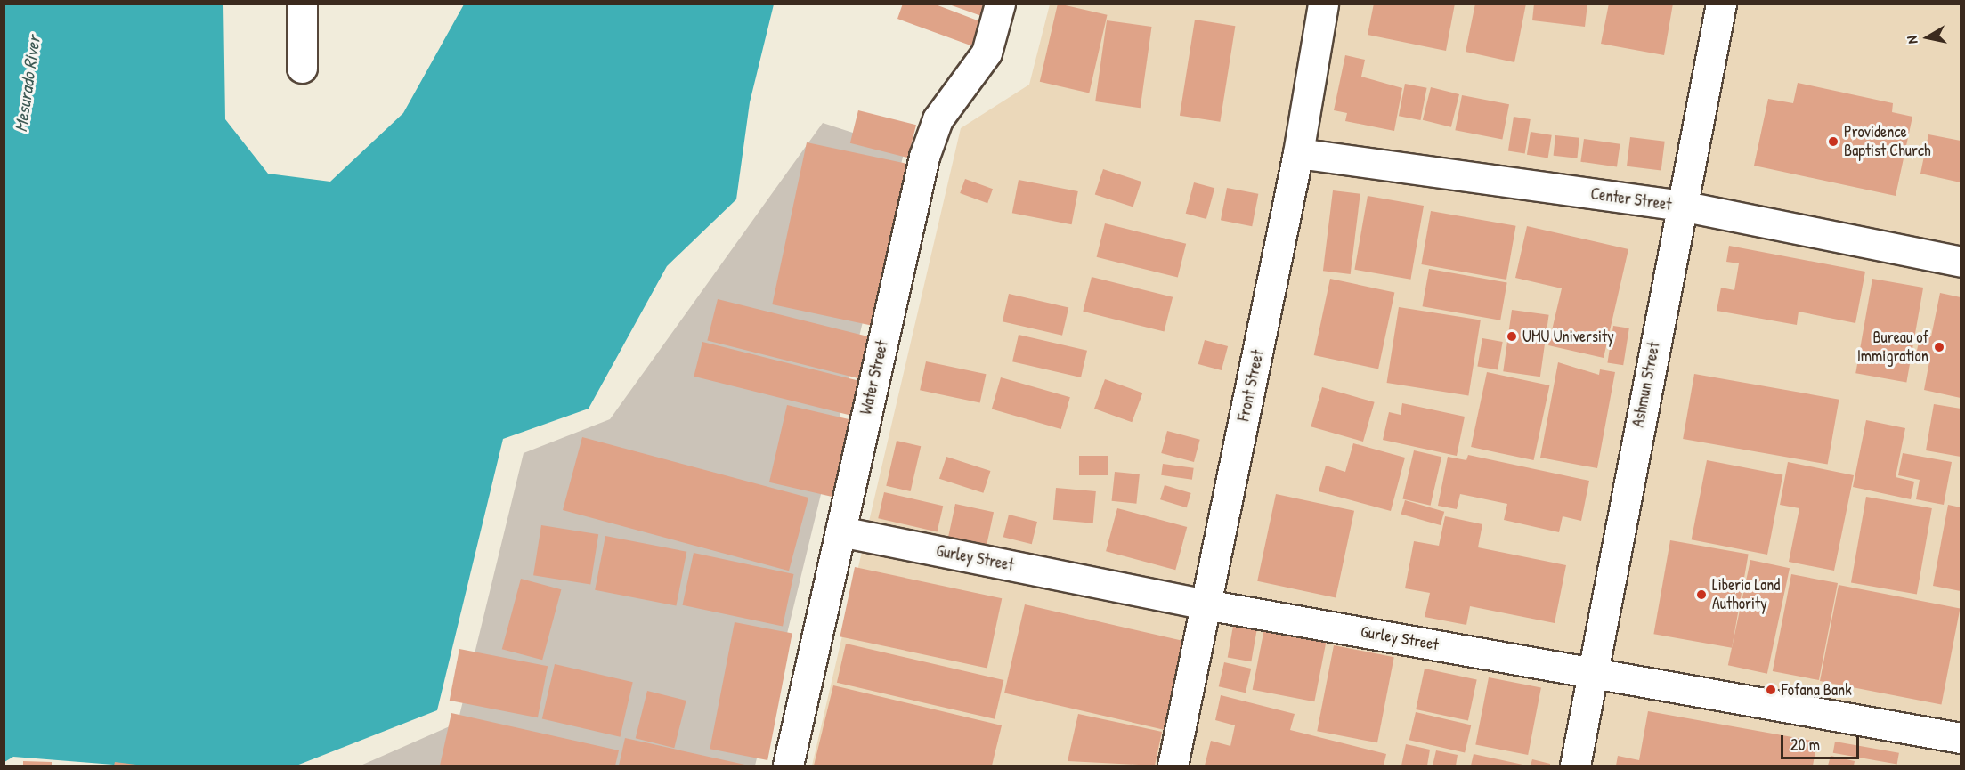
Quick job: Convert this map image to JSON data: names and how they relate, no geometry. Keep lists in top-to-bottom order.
{
  "streets": {
    "street": [
      "Center Street",
      "Water Street",
      "Ashmun Street",
      "Front Street",
      "Gurley Street"
    ]
  },
  "crossings": [
    ["Center Street", "Ashmun Street"],
    ["Center Street", "Front Street"],
    ["Water Street", "Gurley Street"],
    ["Ashmun Street", "Gurley Street"],
    ["Front Street", "Gurley Street"]
  ],
  "water": ["Mesurado River"],
  "places": [
    "Providence Baptist Church",
    "UMU University",
    "Bureau of Immigration",
    "Liberia Land Authority",
    "Fofana Bank"
  ],
  "scale_bar": "20 m",
  "north": "left"
}
